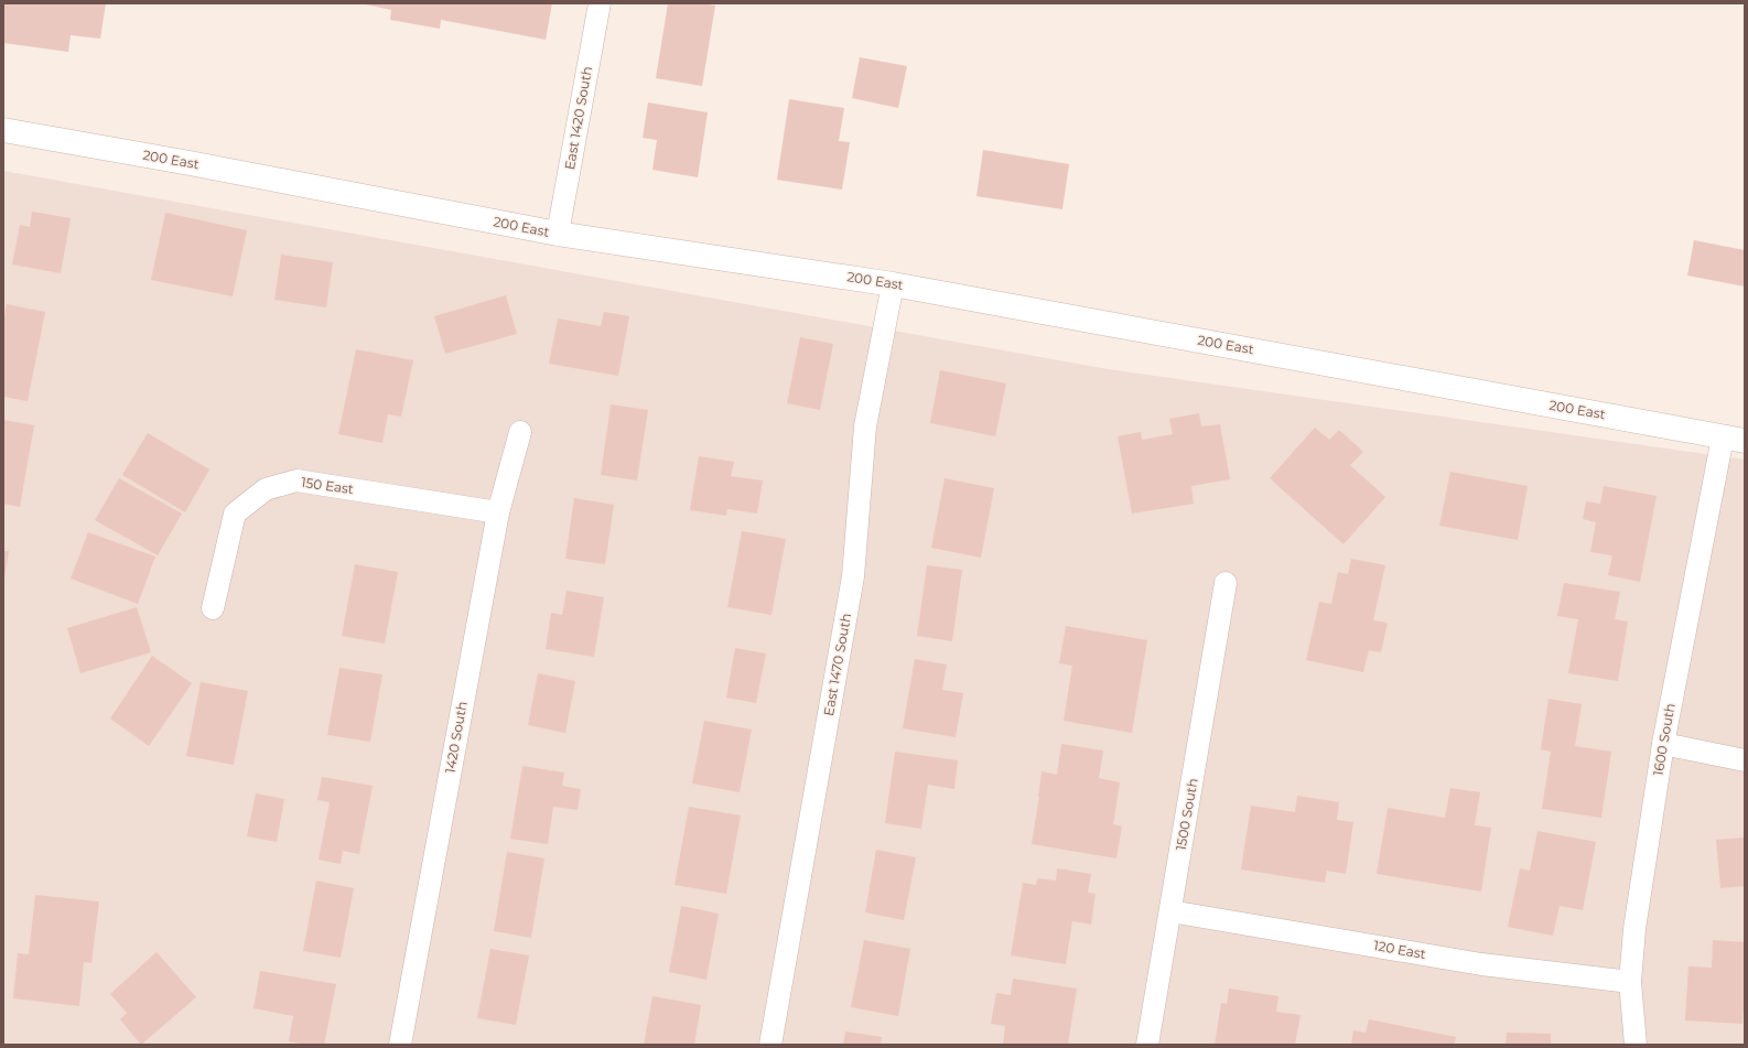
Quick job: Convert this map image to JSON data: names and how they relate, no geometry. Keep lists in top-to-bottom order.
{
  "streets": {
    "main road": ["200 East"],
    "street": [
      "East 1420 South",
      "150 East",
      "East 1470 South",
      "1420 South",
      "1600 South",
      "1500 South",
      "120 East"
    ]
  },
  "crossings": [
    ["East 1420 South", "200 East"],
    ["200 East", "East 1470 South"],
    ["200 East", "1600 South"],
    ["150 East", "1420 South"],
    ["1600 South", "120 East"],
    ["1500 South", "120 East"]
  ]
}
